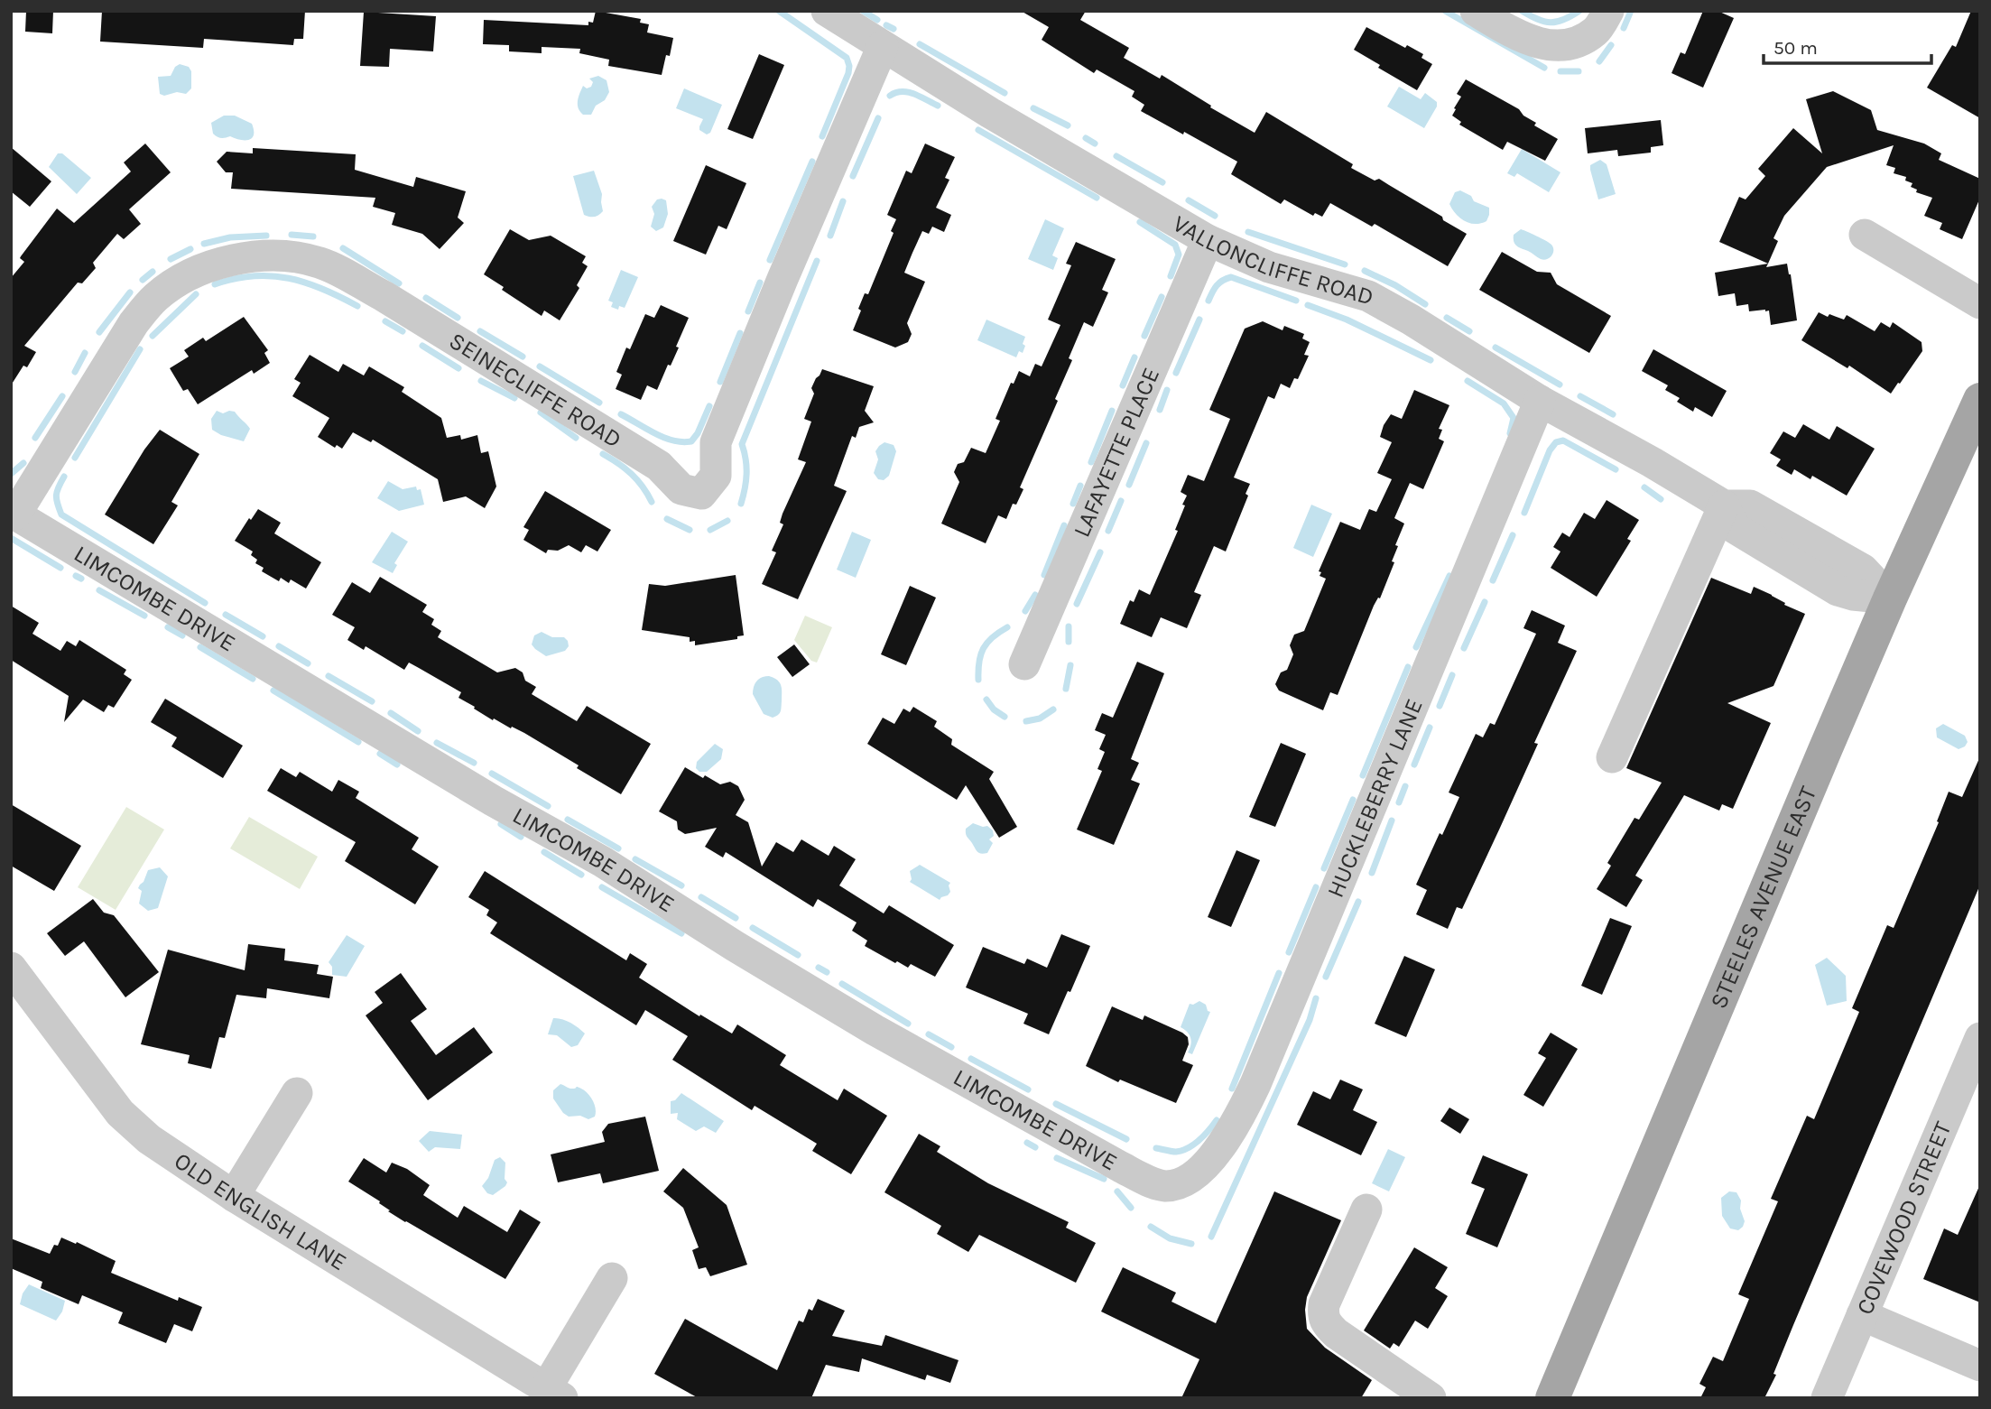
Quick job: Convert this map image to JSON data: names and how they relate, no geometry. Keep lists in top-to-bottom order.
{
  "streets": {
    "main road": ["STEELES AVENUE EAST"],
    "street": [
      "VALLONCLIFFE ROAD",
      "SEINECLIFFE ROAD",
      "LAFAYETTE PLACE",
      "LIMCOMBE DRIVE",
      "HUCKLEBERRY LANE",
      "OLD ENGLISH LANE",
      "COVEWOOD STREET"
    ]
  },
  "crossings": [
    ["VALLONCLIFFE ROAD", "SEINECLIFFE ROAD"],
    ["VALLONCLIFFE ROAD", "LAFAYETTE PLACE"],
    ["VALLONCLIFFE ROAD", "HUCKLEBERRY LANE"],
    ["VALLONCLIFFE ROAD", "STEELES AVENUE EAST"],
    ["SEINECLIFFE ROAD", "LIMCOMBE DRIVE"],
    ["LIMCOMBE DRIVE", "HUCKLEBERRY LANE"]
  ],
  "scale_bar": "50 m"
}
